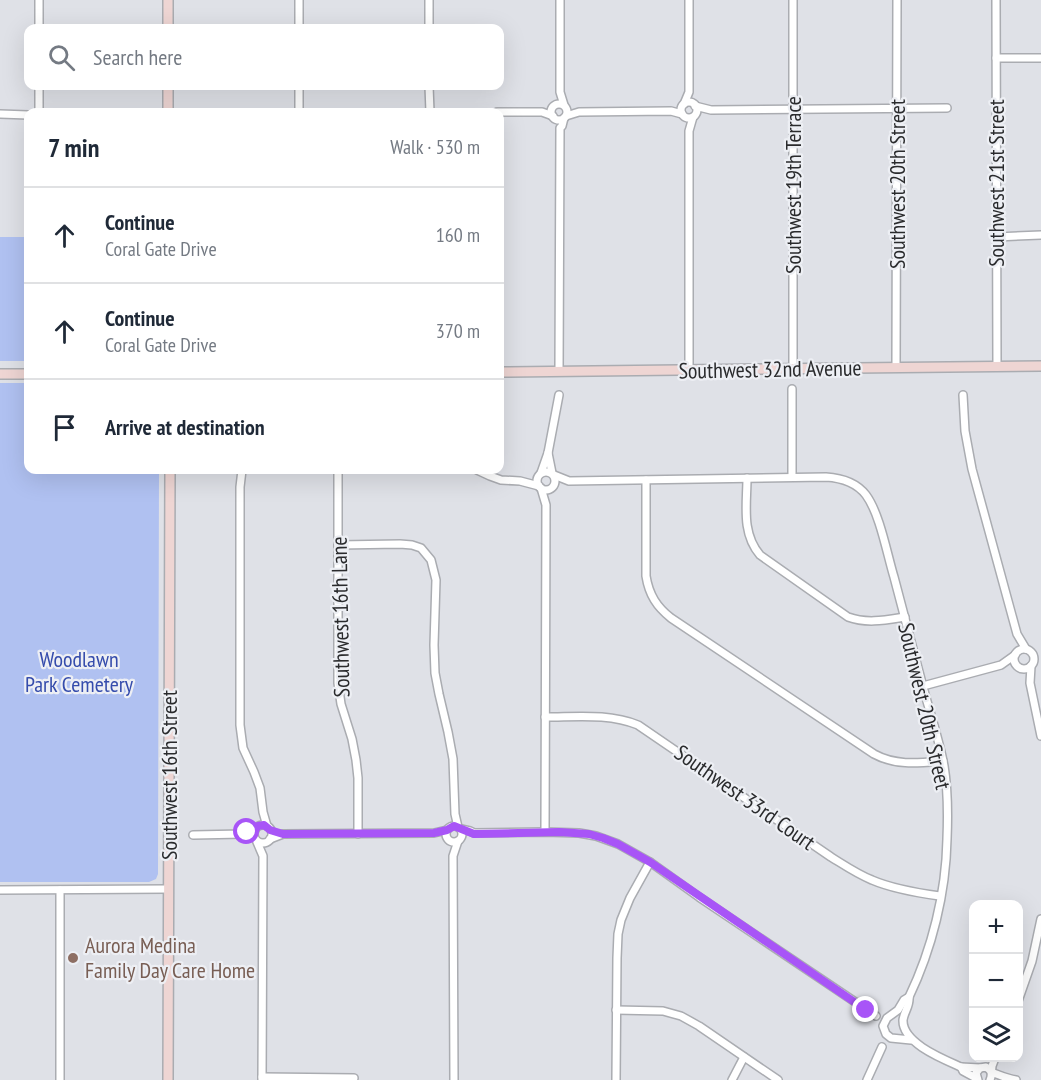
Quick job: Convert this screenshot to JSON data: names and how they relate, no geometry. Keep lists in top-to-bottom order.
{
  "streets": {
    "street": [
      "Southwest 21st Street",
      "Southwest 20th Street",
      "Southwest 19th Terrace",
      "Southwest 32nd Avenue",
      "Southwest 16th Lane",
      "Southwest 16th Street",
      "Southwest 33rd Court"
    ]
  },
  "crossings": [
    ["Southwest 21st Street", "Southwest 32nd Avenue"],
    ["Southwest 20th Street", "Southwest 32nd Avenue"],
    ["Southwest 20th Street", "Southwest 33rd Court"],
    ["Southwest 19th Terrace", "Southwest 32nd Avenue"]
  ],
  "parks": ["Woodlawn Park Cemetery"],
  "places": ["Aurora Medina Family Day Care Home"],
  "page": {
    "search": "Search here",
    "heading": ["7 min", "Walk · 530 m"],
    "list": [
      ["Continue", "Coral Gate Drive", "160 m"],
      ["Continue", "Coral Gate Drive", "370 m"],
      "Arrive at destination"
    ],
    "map_buttons": ["+", "−"]
  }
}
